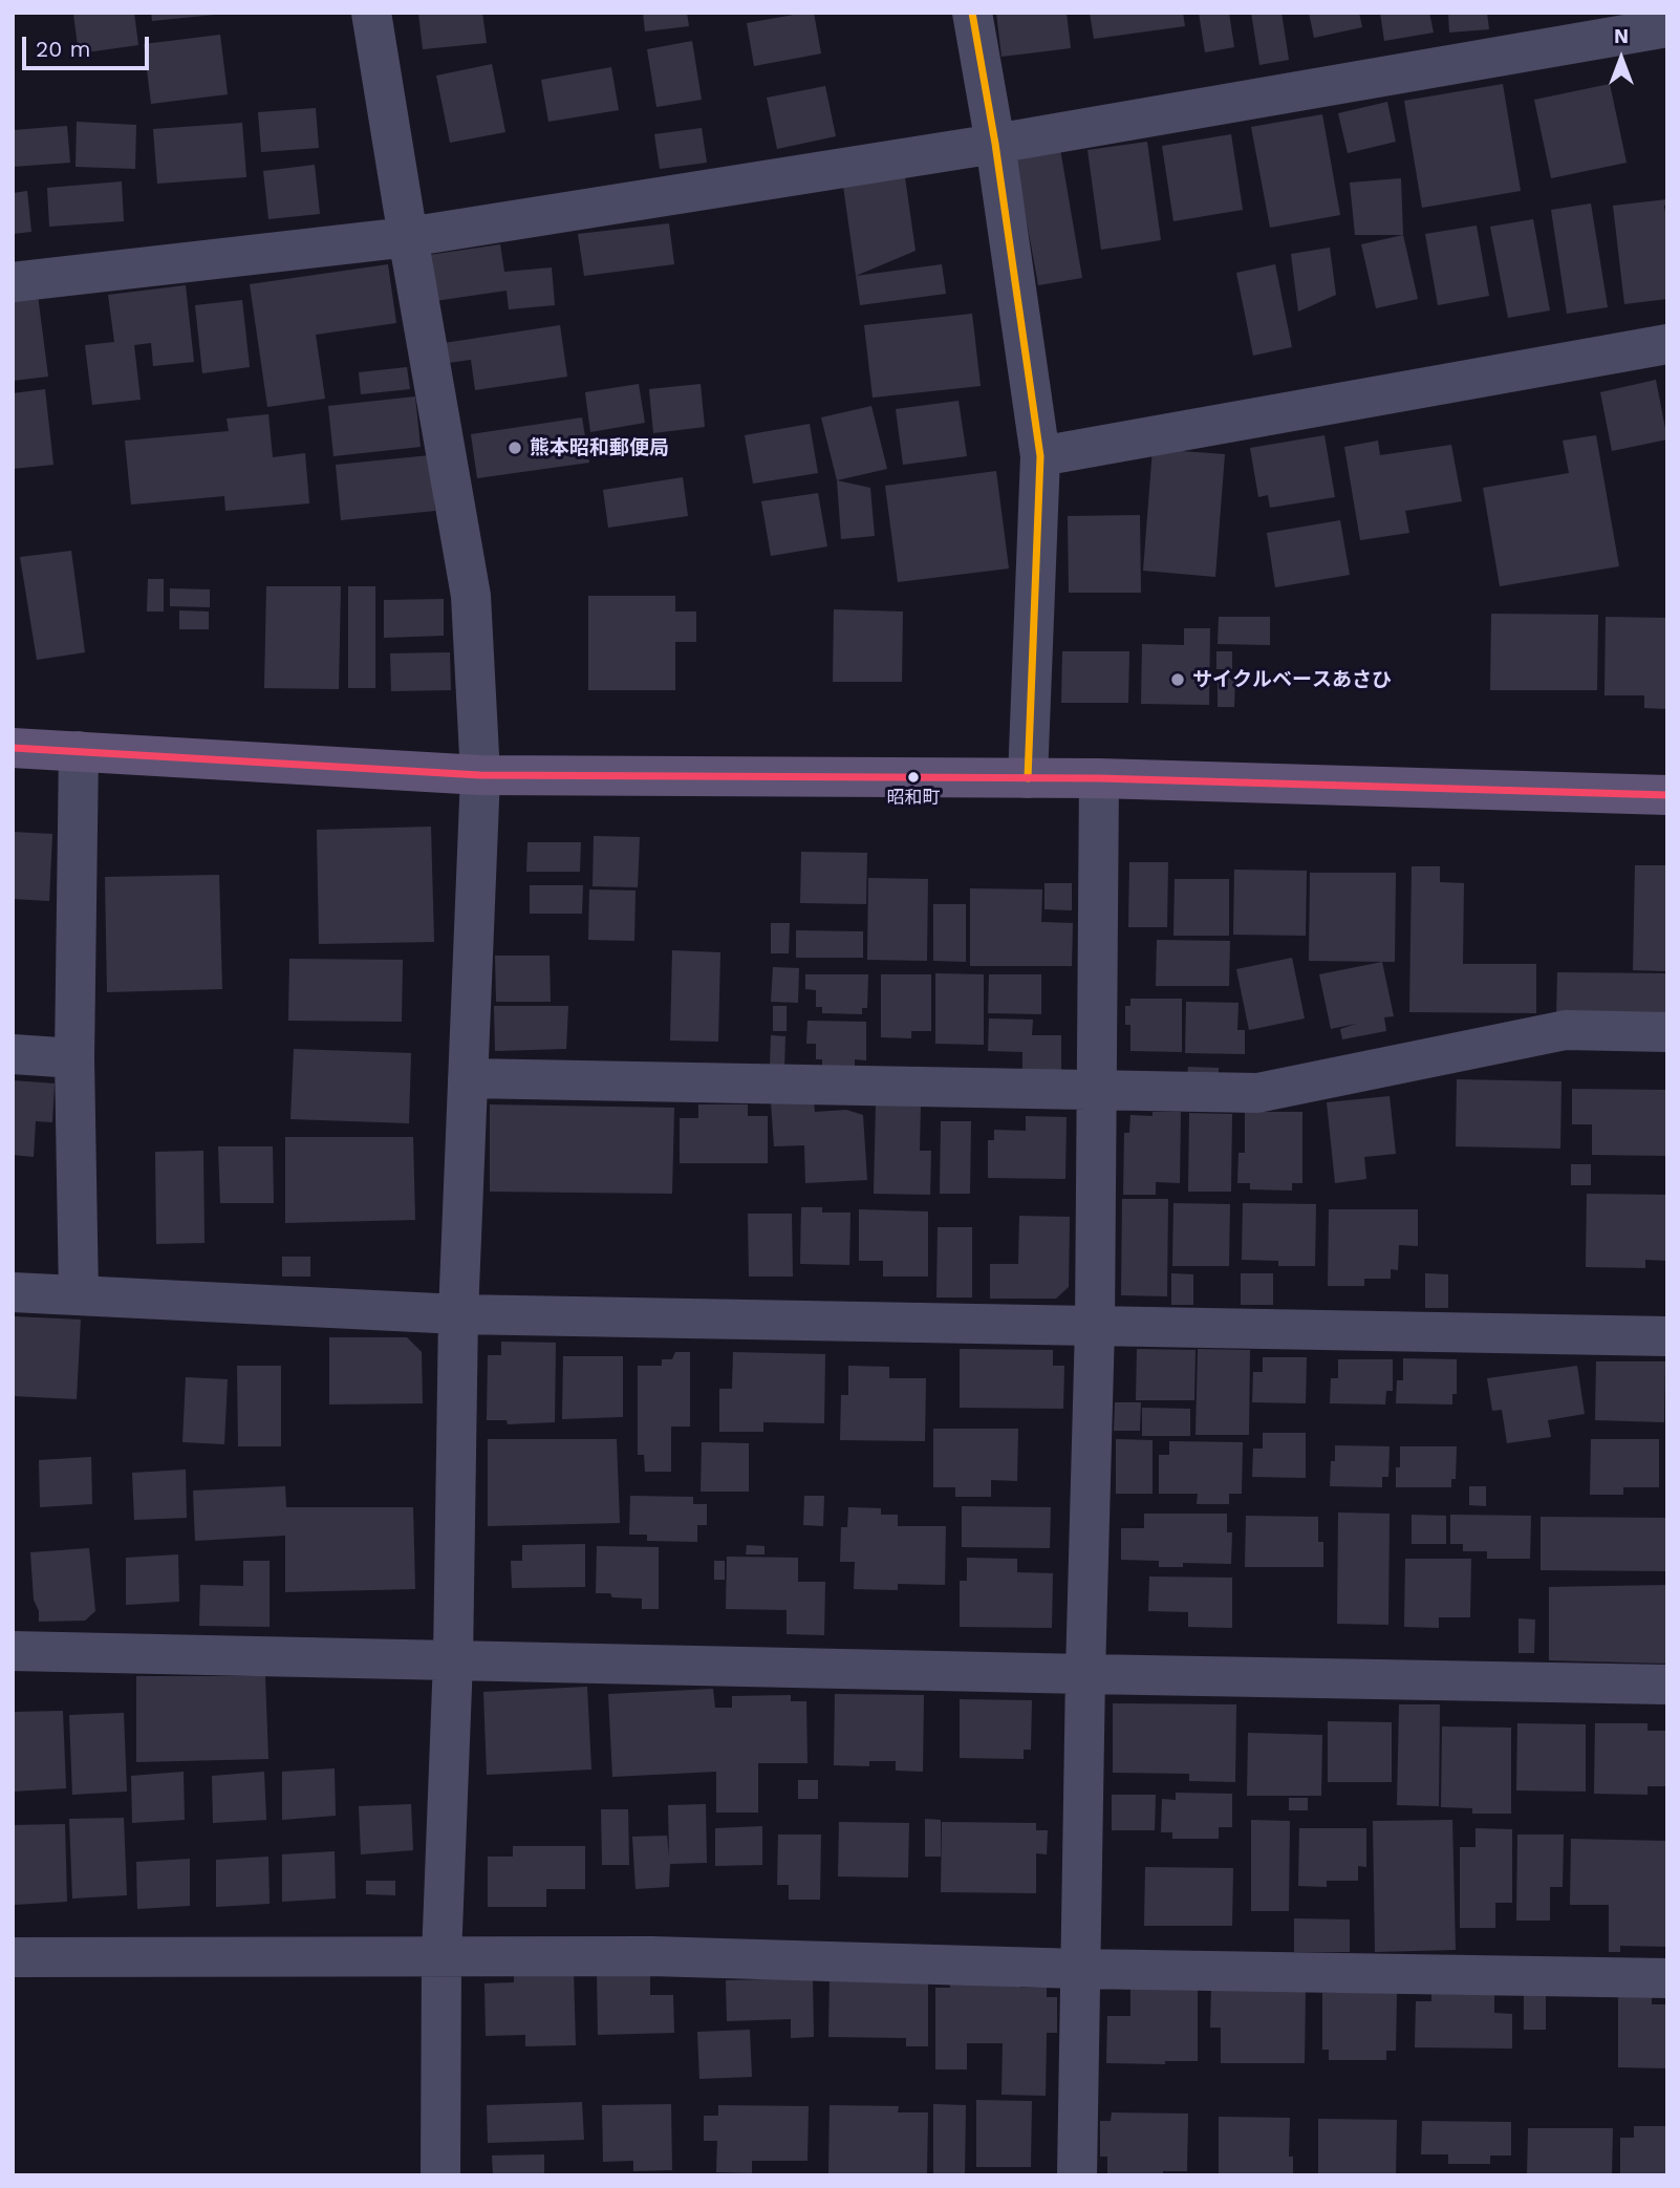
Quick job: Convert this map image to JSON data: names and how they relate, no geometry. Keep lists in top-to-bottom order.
{
  "places": ["熊本昭和郵便局", "サイクルベースあさひ", "昭和町"],
  "scale_bar": "20 m",
  "north": "top"
}
